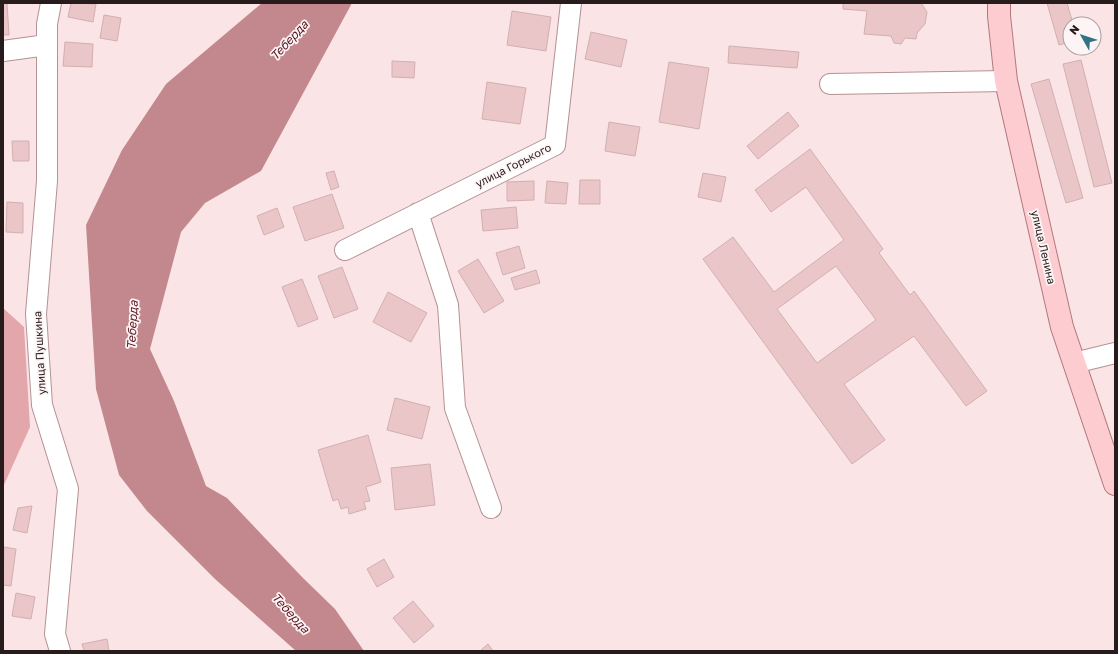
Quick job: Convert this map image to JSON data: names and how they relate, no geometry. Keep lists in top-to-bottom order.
{
  "streets": {
    "main road": ["улица Ленина"],
    "street": ["улица Горького", "улица Пушкина"]
  },
  "water": ["Теберда"],
  "north": "top left"
}
